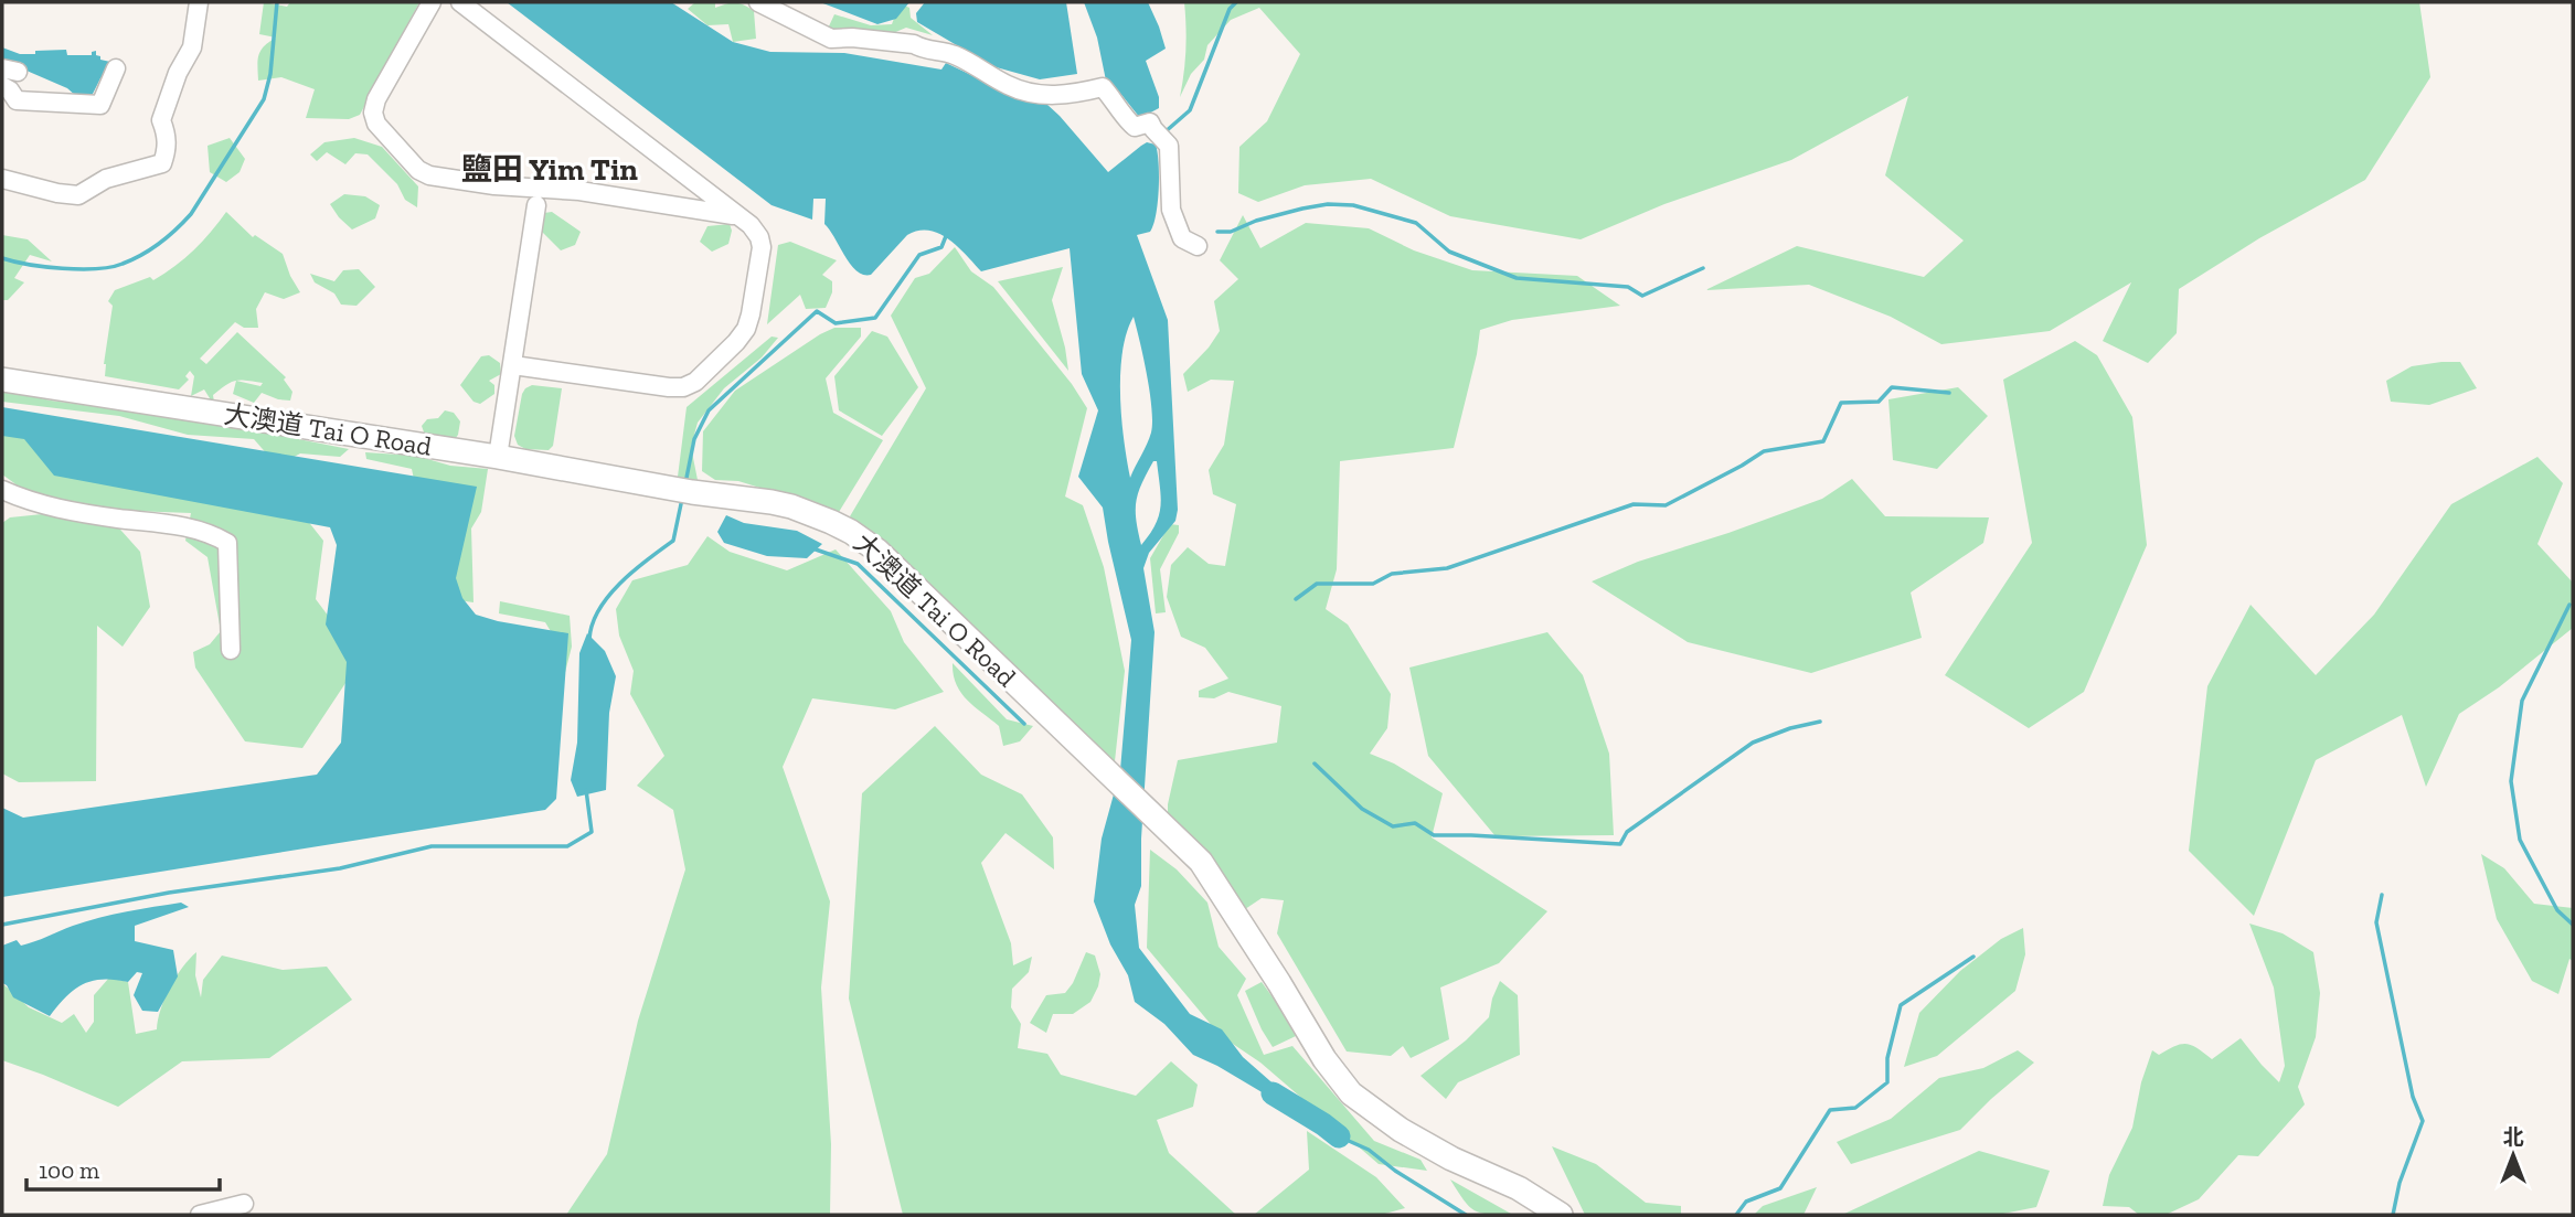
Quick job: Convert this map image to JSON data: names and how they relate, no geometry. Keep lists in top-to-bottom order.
{
  "streets": {
    "main road": ["大澳道 Tai O Road"]
  },
  "districts": ["鹽田 Yim Tin"],
  "scale_bar": "100 m",
  "north": "top"
}
